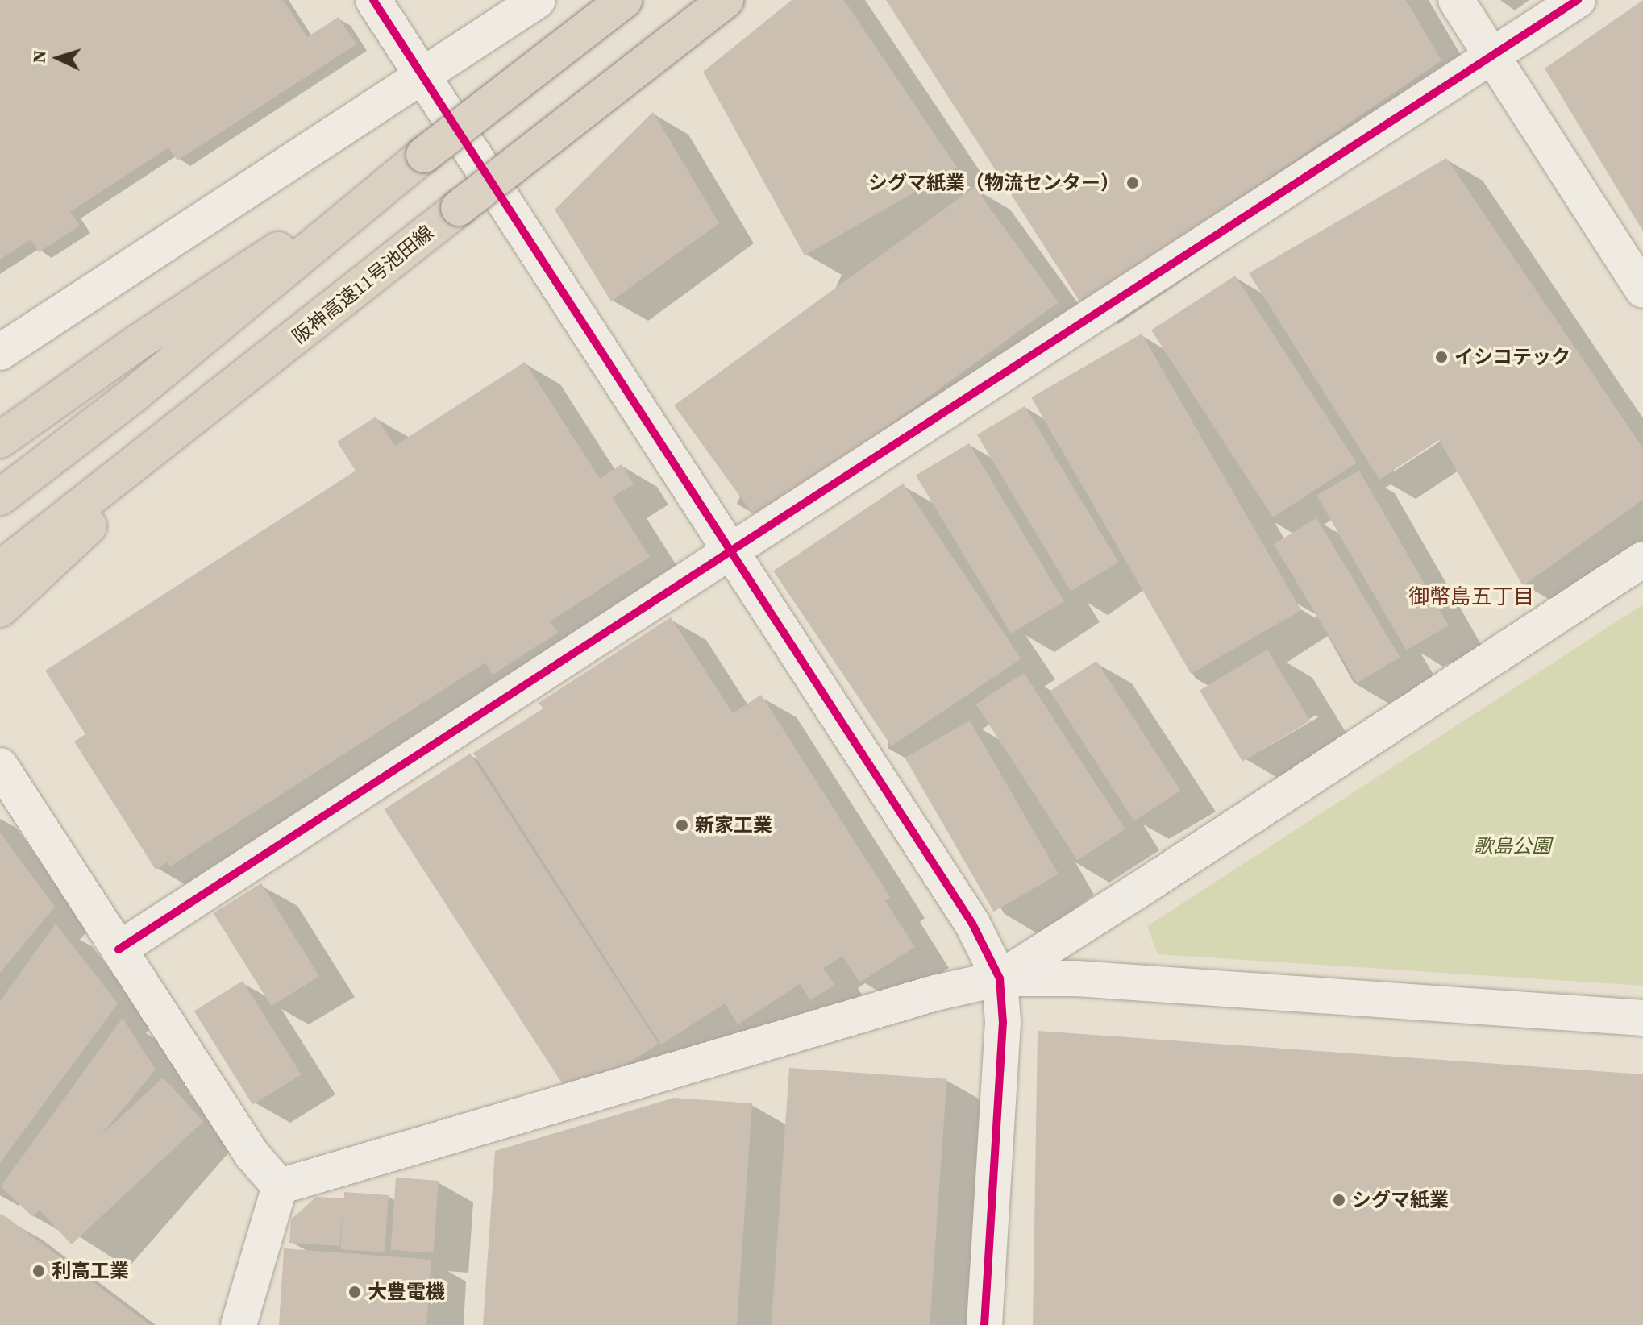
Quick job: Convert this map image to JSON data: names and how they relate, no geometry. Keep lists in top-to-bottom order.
{
  "streets": {
    "highway": ["阪神高速11号池田線"]
  },
  "districts": ["御幣島五丁目"],
  "parks": ["歌島公園"],
  "places": [
    "シグマ紙業（物流センター）",
    "イシコテック",
    "新家工業",
    "シグマ紙業",
    "利高工業",
    "大豊電機"
  ],
  "north": "left"
}
